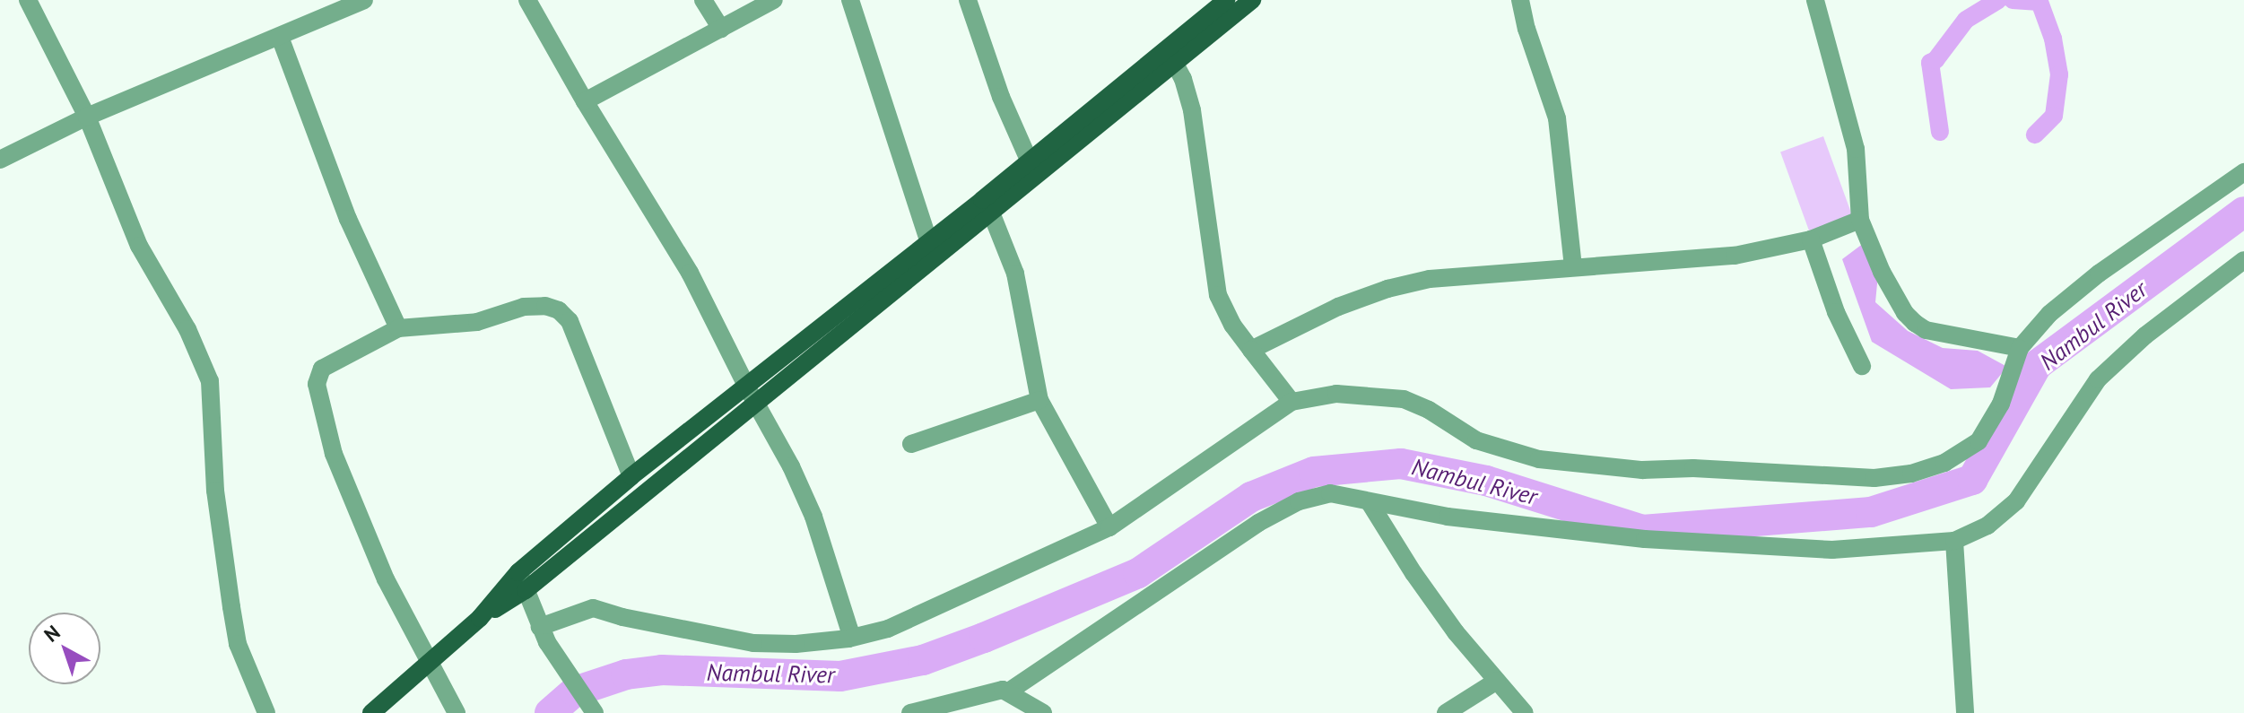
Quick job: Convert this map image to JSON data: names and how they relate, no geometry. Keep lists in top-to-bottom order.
{
  "water": ["Nambul River"],
  "north": "top left"
}
